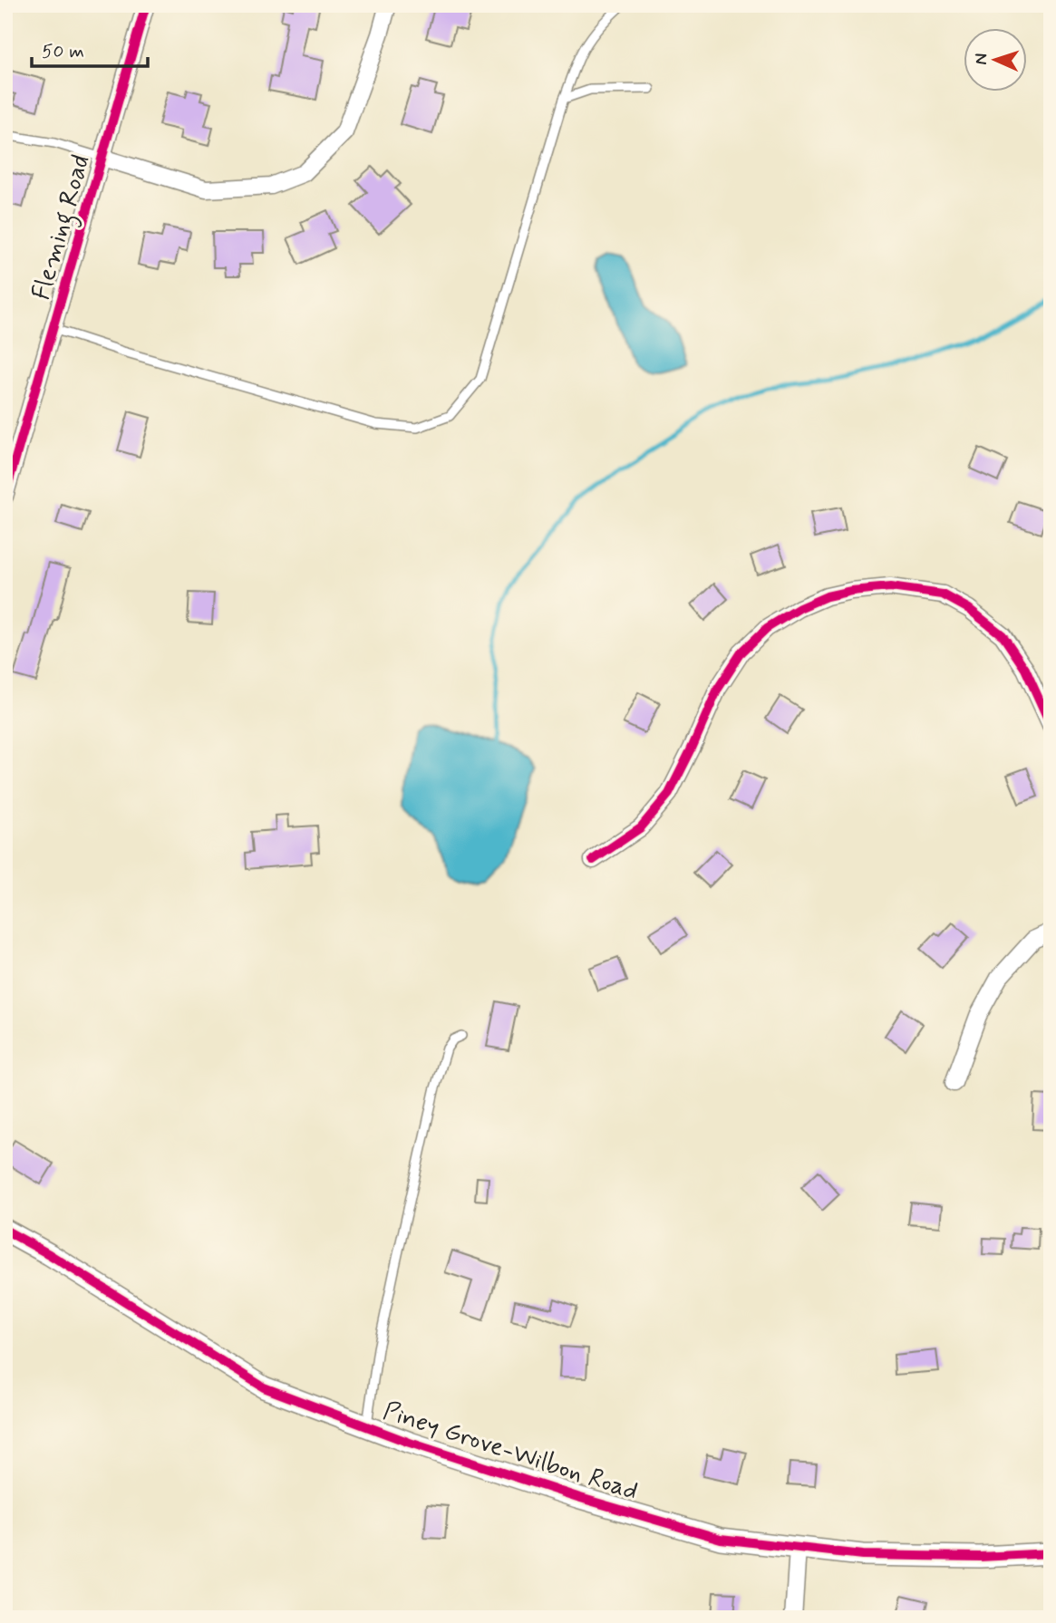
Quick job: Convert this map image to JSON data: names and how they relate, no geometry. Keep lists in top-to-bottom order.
{
  "streets": {
    "street": ["Fleming Road", "Piney Grove-Wilbon Road"]
  },
  "scale_bar": "50 m",
  "north": "left"
}
